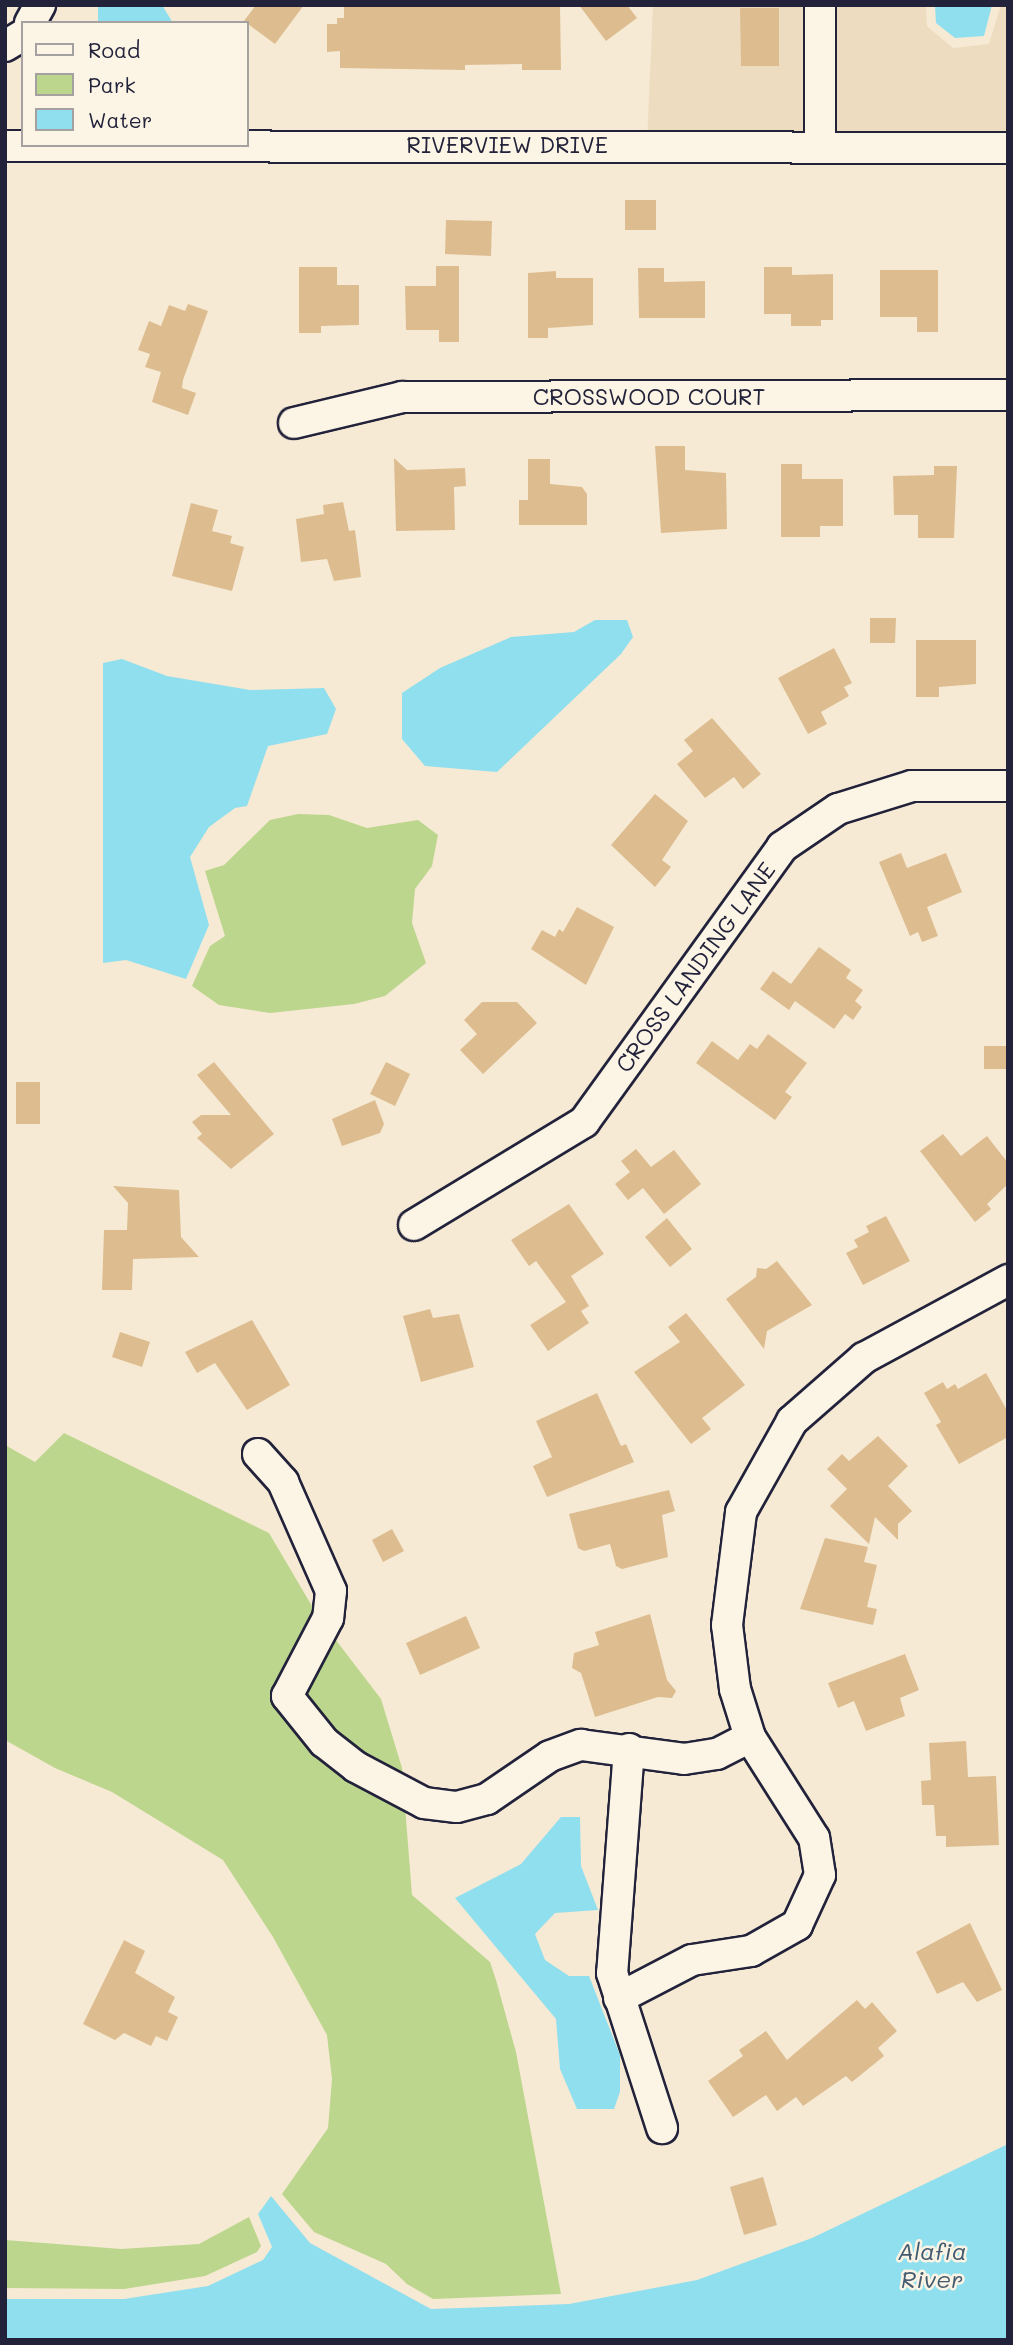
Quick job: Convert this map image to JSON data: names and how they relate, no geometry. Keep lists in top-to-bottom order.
{
  "streets": {
    "street": ["RIVERVIEW DRIVE", "CROSSWOOD COURT", "CROSS LANDING LANE"]
  },
  "water": ["Alafia River"],
  "legend": ["Road", "Park", "Water"]
}
